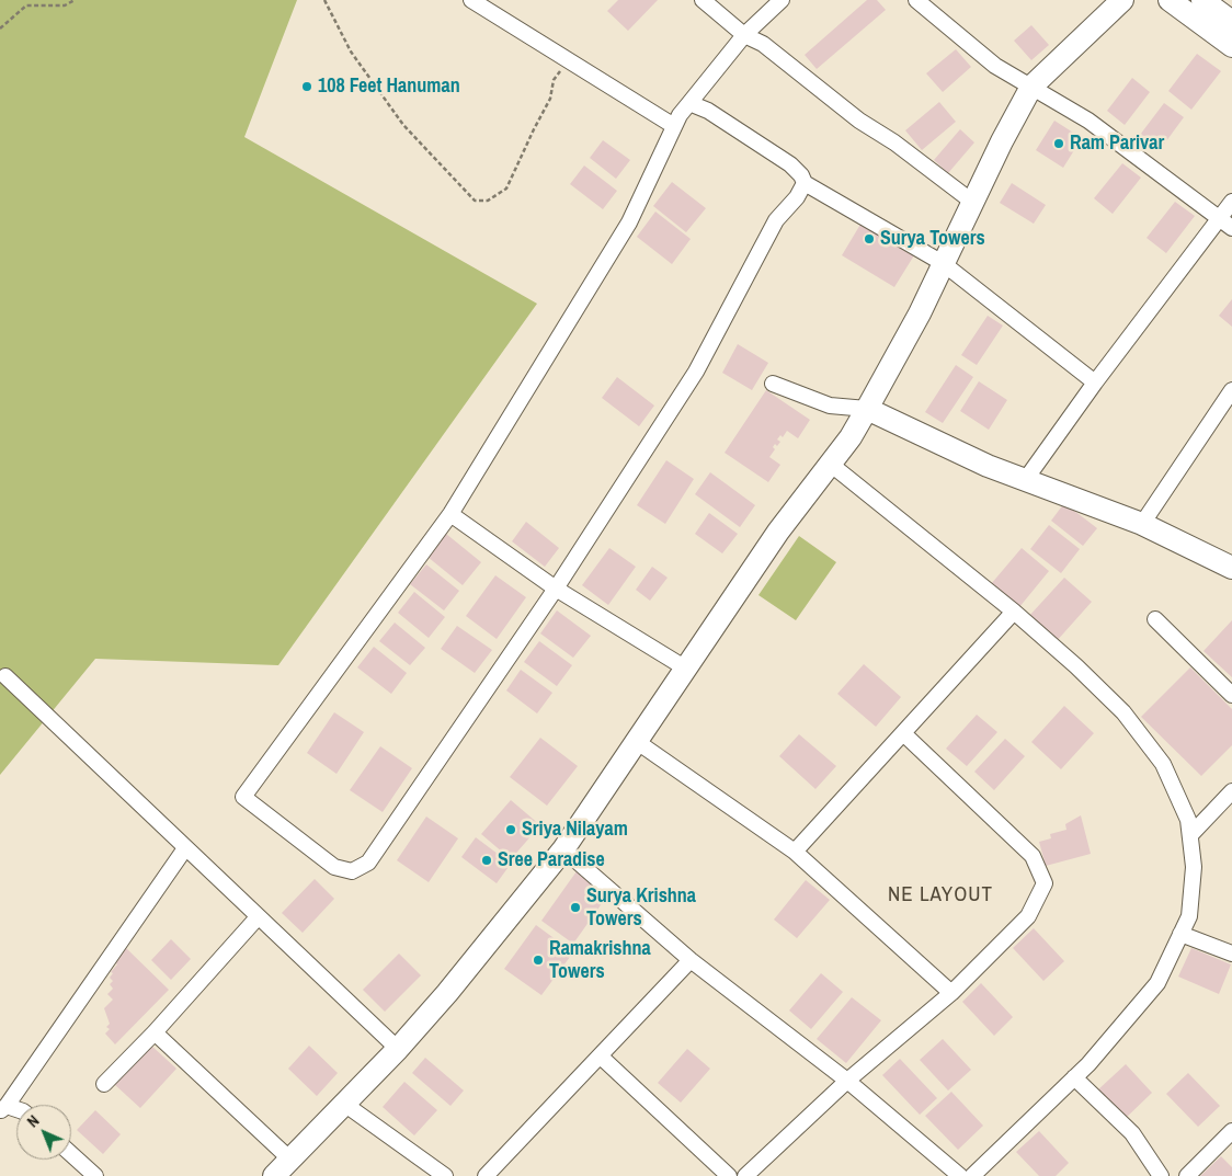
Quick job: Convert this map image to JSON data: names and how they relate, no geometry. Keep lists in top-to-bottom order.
{
  "districts": ["NE LAYOUT"],
  "places": [
    "108 Feet Hanuman",
    "Ram Parivar",
    "Surya Towers",
    "Sriya Nilayam",
    "Sree Paradise",
    "Surya Krishna Towers",
    "Ramakrishna Towers"
  ],
  "north": "top left"
}
